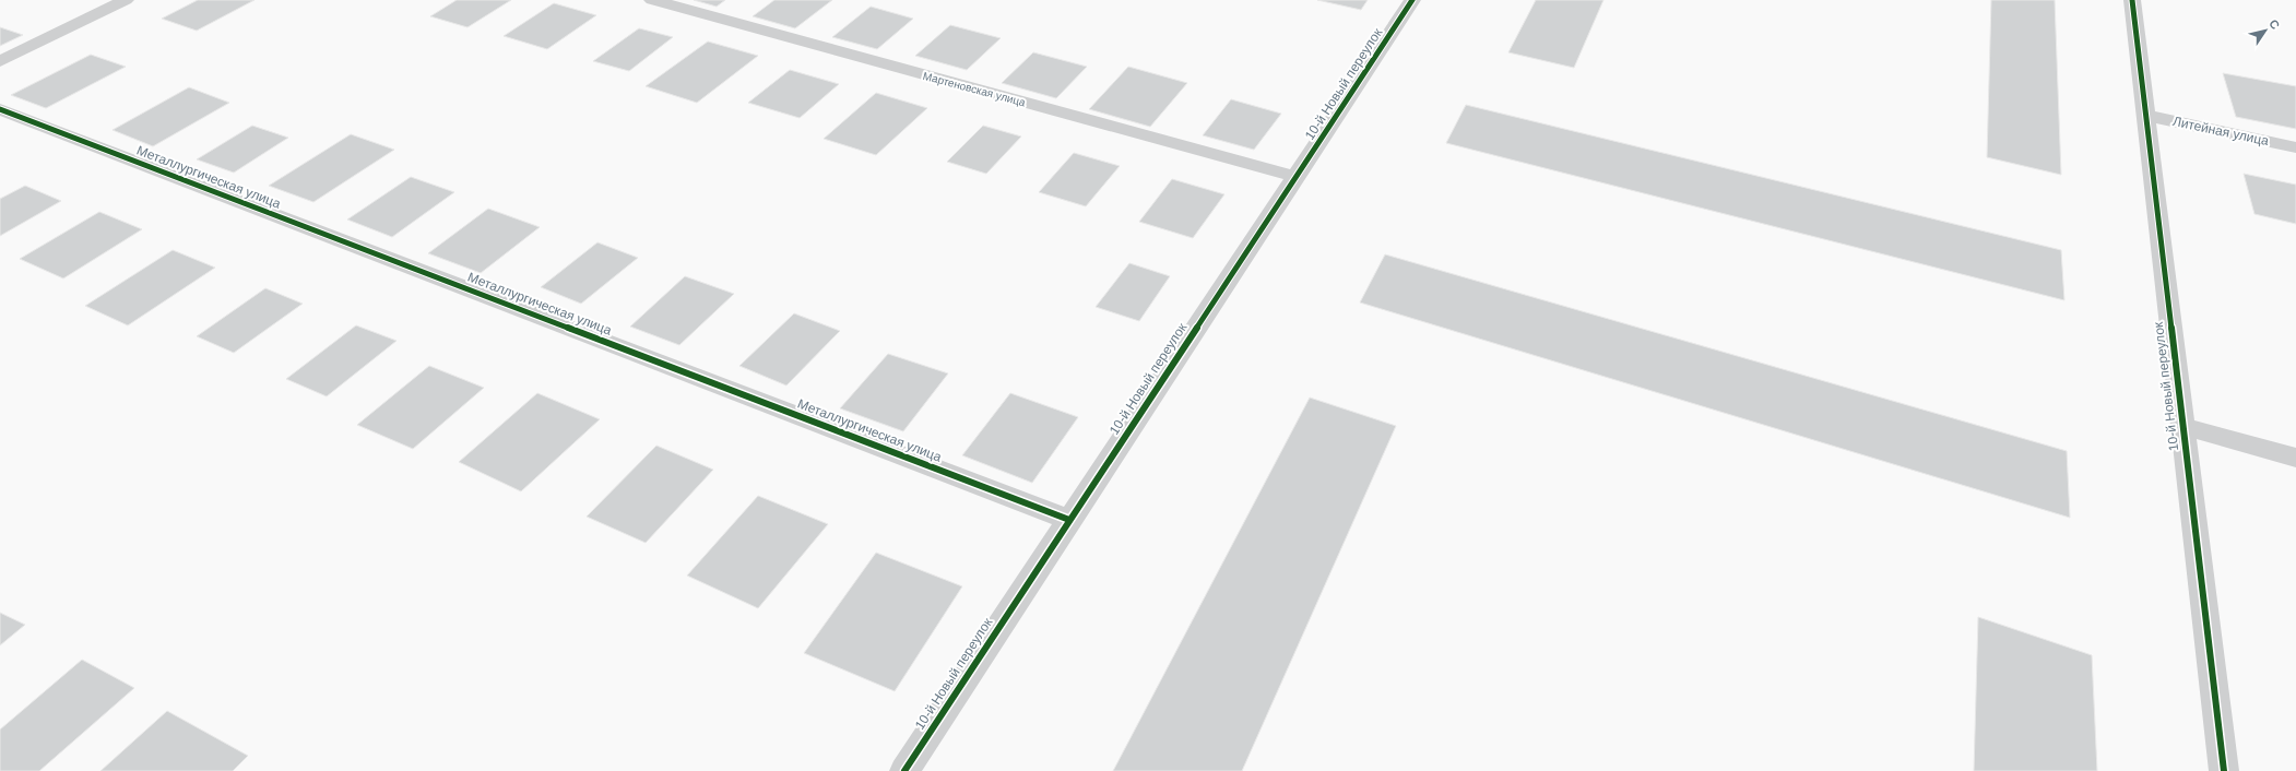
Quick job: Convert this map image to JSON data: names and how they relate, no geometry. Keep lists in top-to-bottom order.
{
  "streets": {
    "street": [
      "10-й Новый переулок",
      "Мартеновская улица",
      "Литейная улица",
      "Металлургическая улица"
    ]
  },
  "crossings": [
    ["10-й Новый переулок", "Мартеновская улица"],
    ["10-й Новый переулок", "Литейная улица"],
    ["10-й Новый переулок", "Металлургическая улица"]
  ],
  "north": "top right"
}
